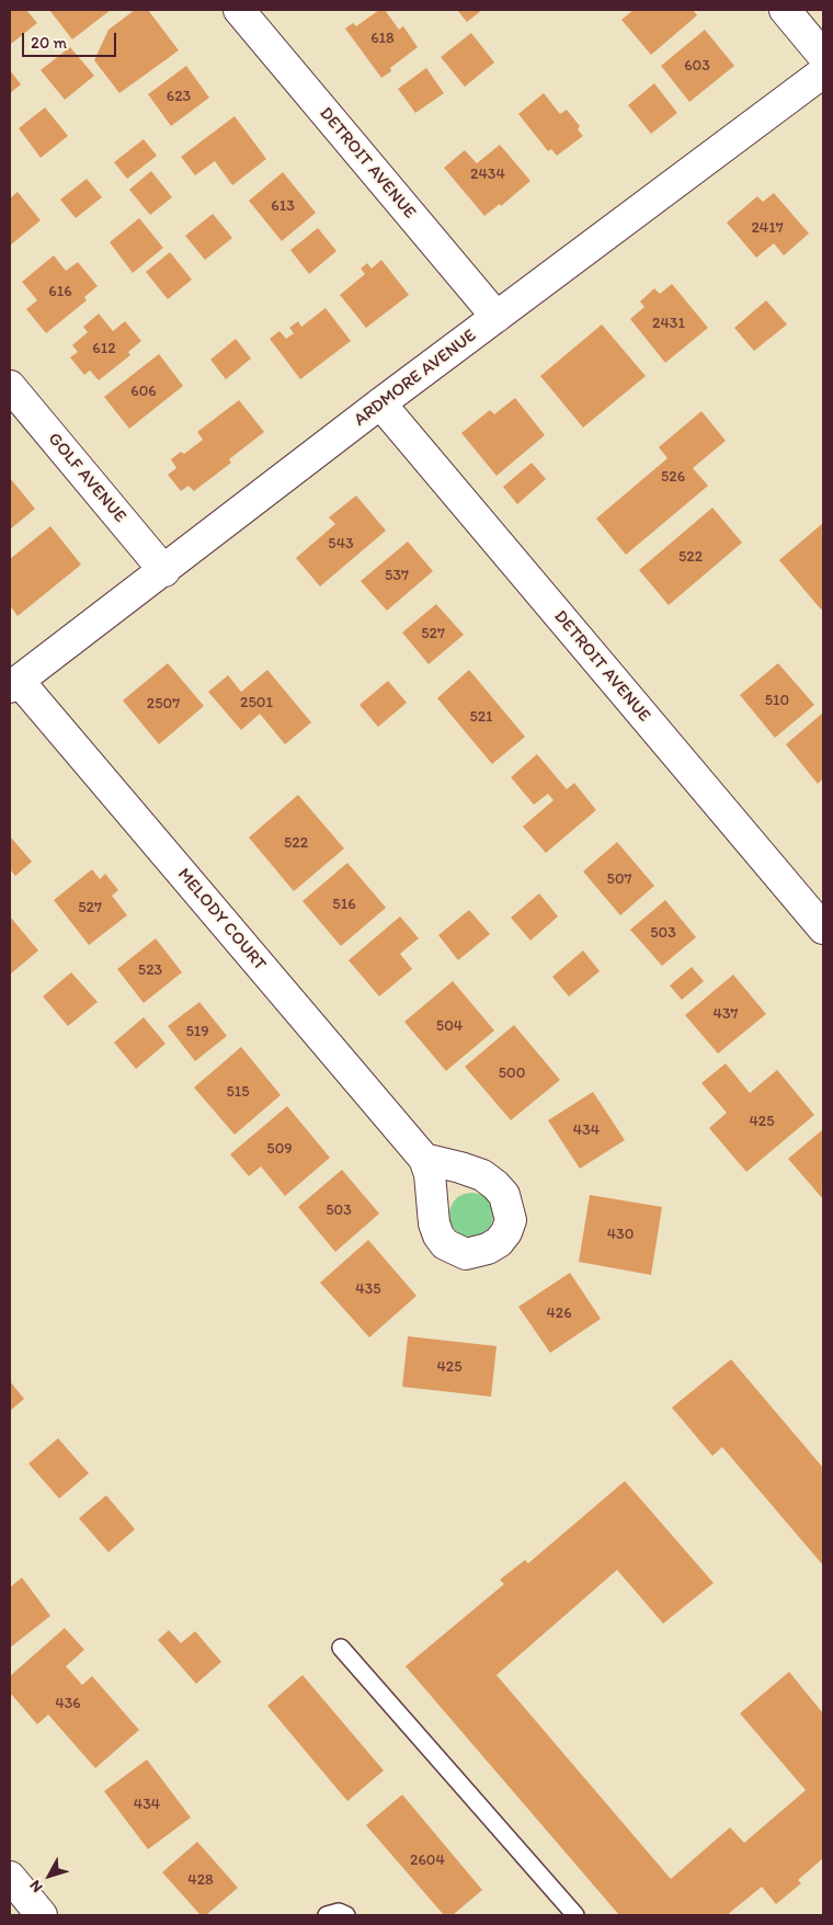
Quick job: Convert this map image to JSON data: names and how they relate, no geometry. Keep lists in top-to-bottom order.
{
  "streets": {
    "street": [
      "DETROIT AVENUE",
      "ARDMORE AVENUE",
      "GOLF AVENUE",
      "MELODY COURT"
    ]
  },
  "crossings": [
    ["DETROIT AVENUE", "ARDMORE AVENUE"],
    ["ARDMORE AVENUE", "GOLF AVENUE"],
    ["ARDMORE AVENUE", "MELODY COURT"]
  ],
  "house_numbers": [
    "618",
    "603",
    "623",
    "2434",
    "613",
    "2417",
    "616",
    "2431",
    "612",
    "606",
    "526",
    "543",
    "522",
    "537",
    "527",
    "510",
    "2501",
    "2507",
    "521",
    "522",
    "507",
    "516",
    "527",
    "503",
    "523",
    "437",
    "504",
    "519",
    "500",
    "515",
    "425",
    "434",
    "509",
    "503",
    "430",
    "435",
    "426",
    "425",
    "436",
    "434",
    "2604",
    "428"
  ],
  "scale_bar": "20 m",
  "north": "bottom left"
}
